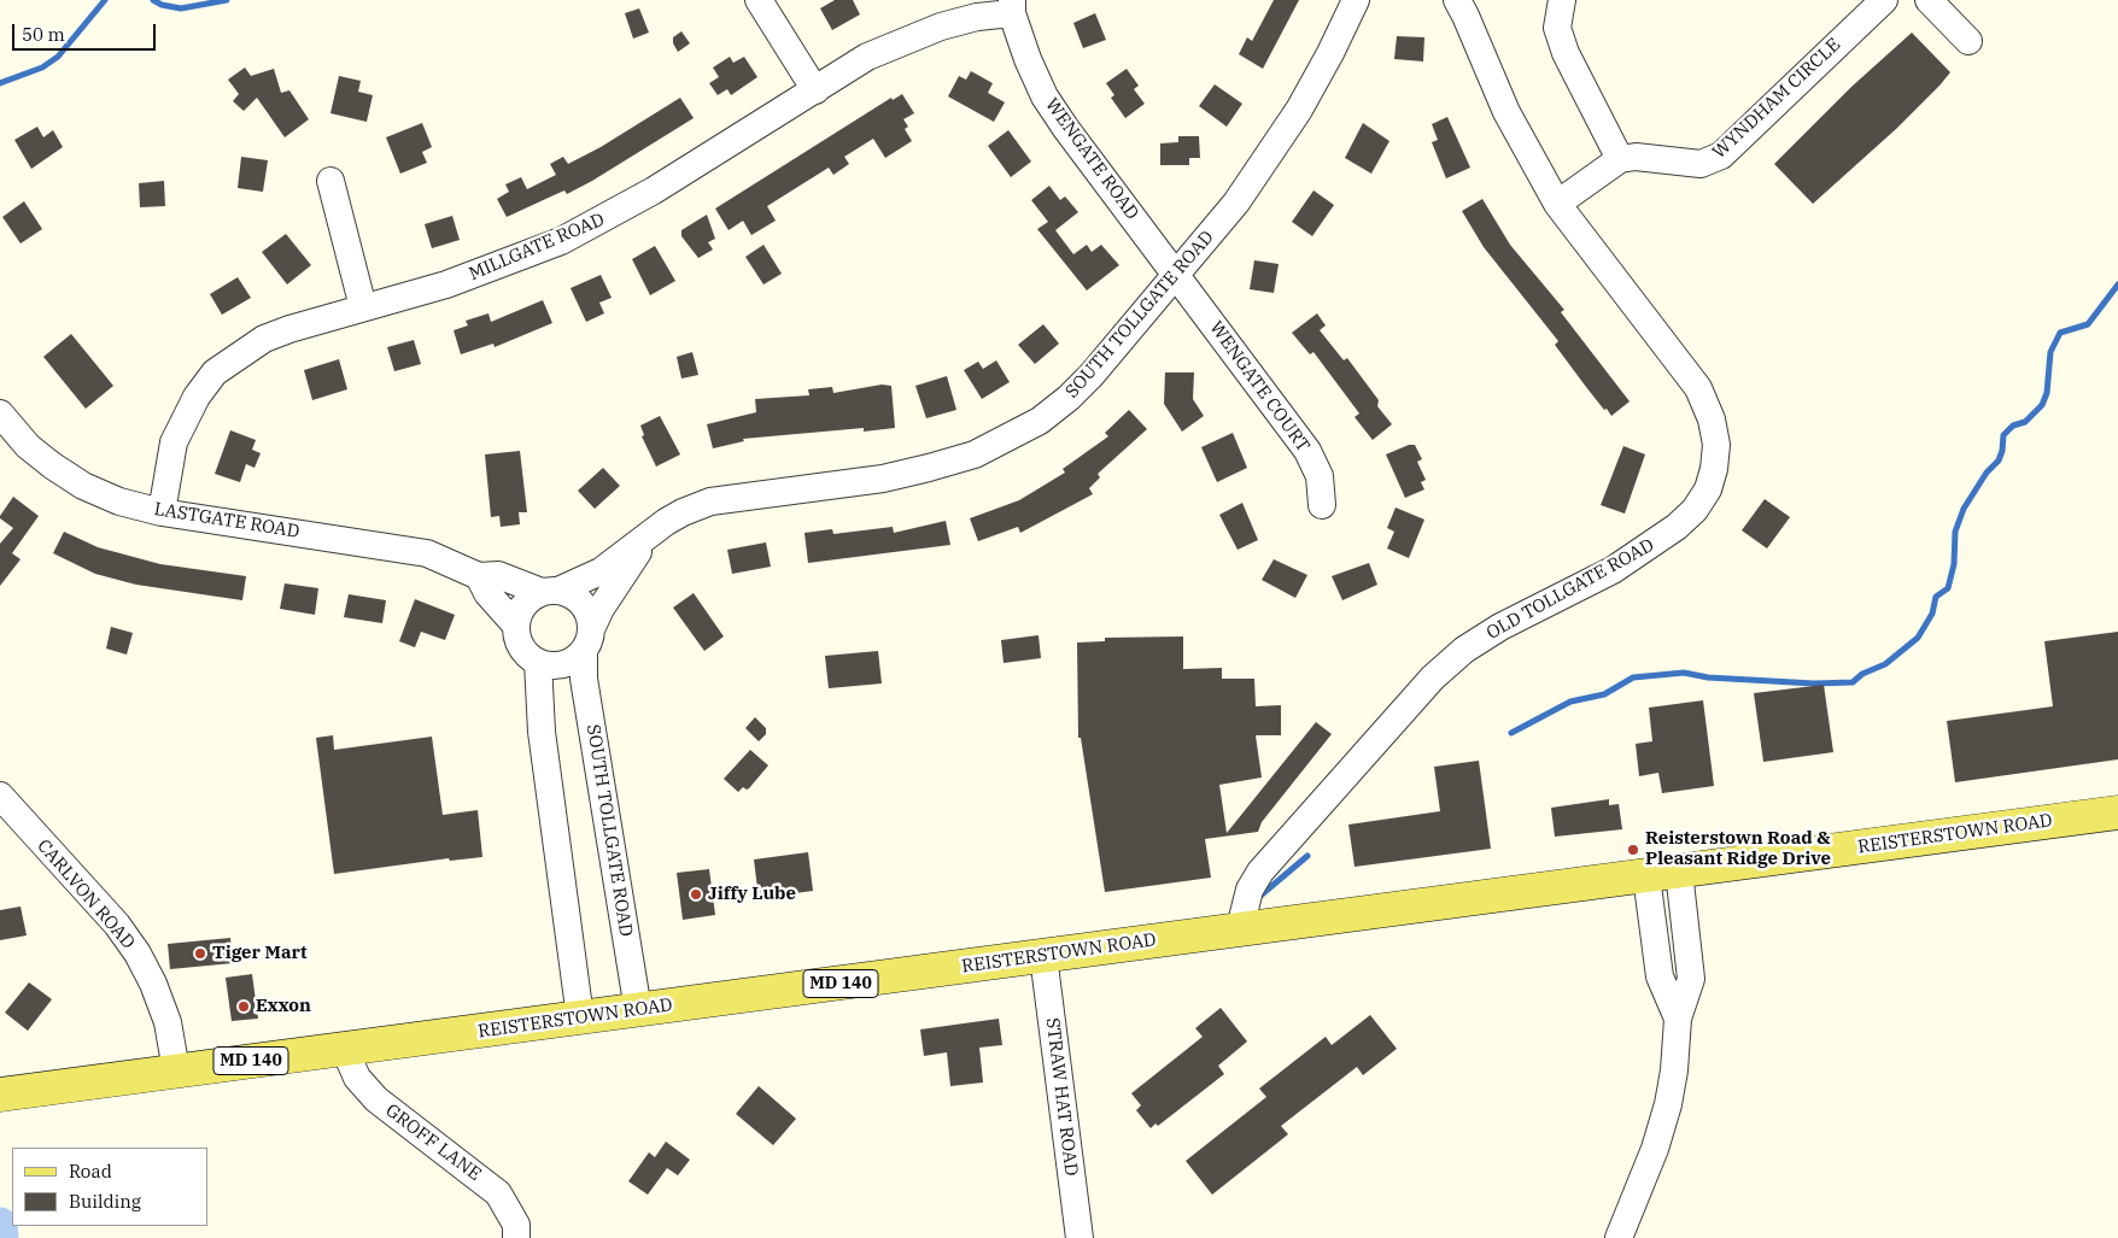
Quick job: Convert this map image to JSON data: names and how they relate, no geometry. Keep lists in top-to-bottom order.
{
  "streets": {
    "main road": ["REISTERSTOWN ROAD", "MD 140"],
    "street": [
      "WYNDHAM CIRCLE",
      "WENGATE ROAD",
      "MILLGATE ROAD",
      "SOUTH TOLLGATE ROAD",
      "WENGATE COURT",
      "LASTGATE ROAD",
      "OLD TOLLGATE ROAD",
      "CARLVON ROAD",
      "STRAW HAT ROAD",
      "GROFF LANE"
    ]
  },
  "crossings": [
    ["WENGATE ROAD", "MILLGATE ROAD"],
    ["WENGATE ROAD", "SOUTH TOLLGATE ROAD"],
    ["WENGATE ROAD", "WENGATE COURT"],
    ["MILLGATE ROAD", "LASTGATE ROAD"],
    ["SOUTH TOLLGATE ROAD", "WENGATE COURT"],
    ["SOUTH TOLLGATE ROAD", "LASTGATE ROAD"],
    ["SOUTH TOLLGATE ROAD", "REISTERSTOWN ROAD"],
    ["OLD TOLLGATE ROAD", "REISTERSTOWN ROAD"],
    ["REISTERSTOWN ROAD", "CARLVON ROAD"],
    ["REISTERSTOWN ROAD", "STRAW HAT ROAD"],
    ["REISTERSTOWN ROAD", "GROFF LANE"]
  ],
  "places": [
    "Reisterstown Road & Pleasant Ridge Drive",
    "Jiffy Lube",
    "Tiger Mart",
    "Exxon"
  ],
  "legend": ["Road", "Building"],
  "scale_bar": "50 m"
}
